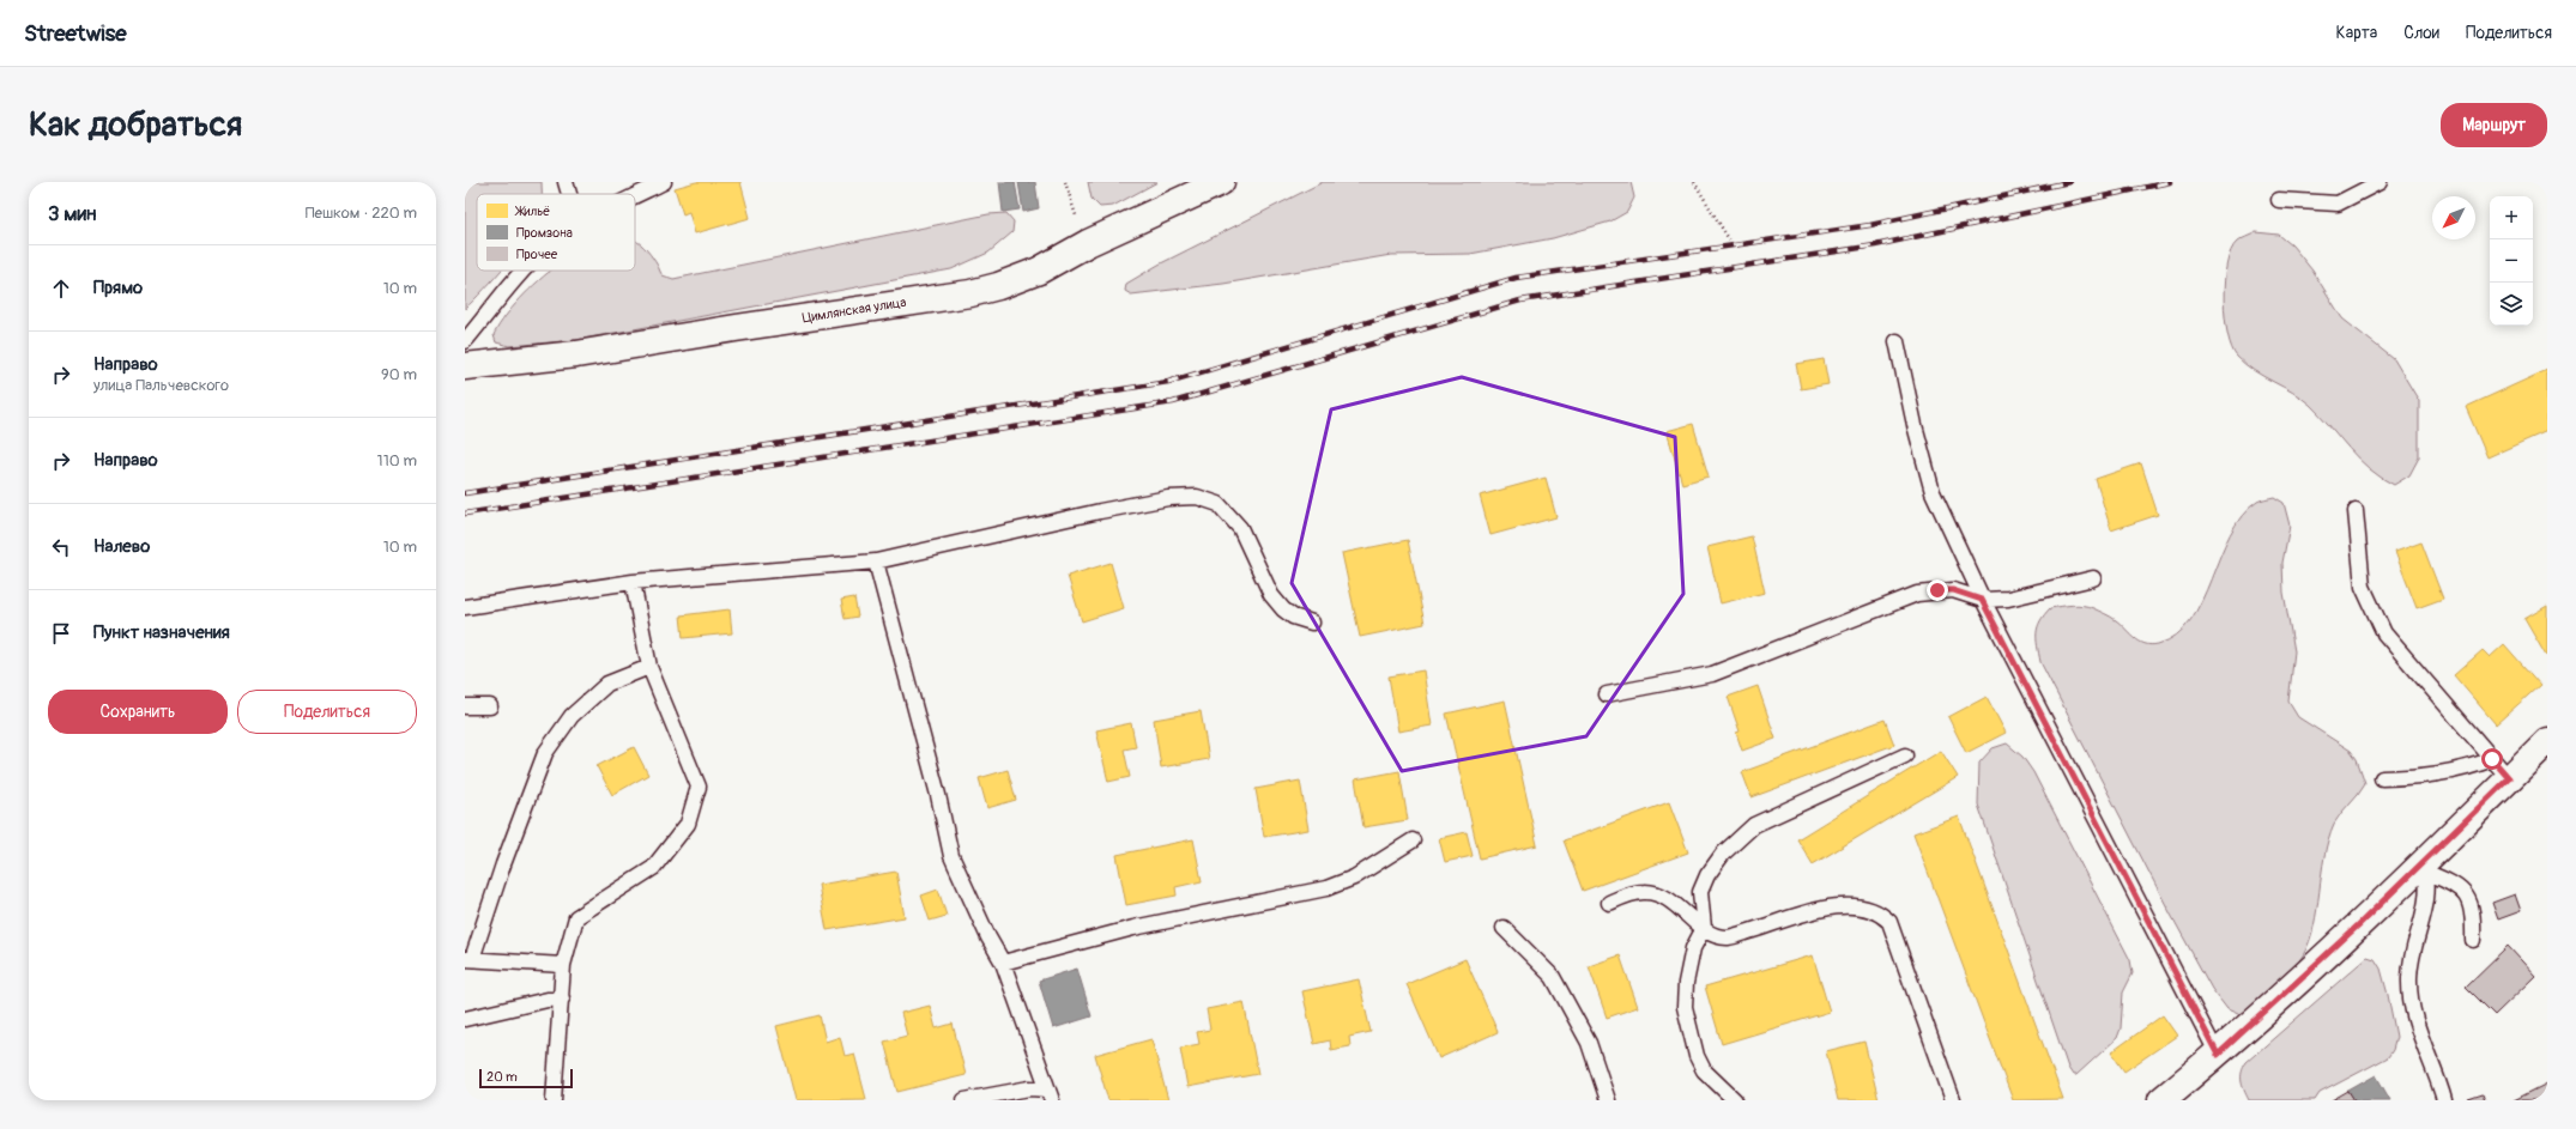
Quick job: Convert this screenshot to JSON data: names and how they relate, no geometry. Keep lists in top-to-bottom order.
{
  "streets": {
    "street": ["Цимлянская улица"]
  },
  "legend": ["Жильё", "Промзона", "Прочее"],
  "scale_bar": "20 m",
  "north": "bottom left",
  "page": {
    "header": "Streetwise",
    "nav": ["Карта", "Слои", "Поделиться"],
    "buttons": [
      "Маршрут",
      ["Сохранить", "Поделиться"]
    ],
    "title": "Как добраться",
    "heading": ["3 мин", "Пешком · 220 m"],
    "map_buttons": ["+", "−"],
    "list": [
      ["Прямо", "10 m"],
      ["Направо", "улица Пальчевского", "90 m"],
      ["Направо", "110 m"],
      ["Налево", "10 m"],
      "Пункт назначения"
    ],
    "scale": "20 m"
  }
}
